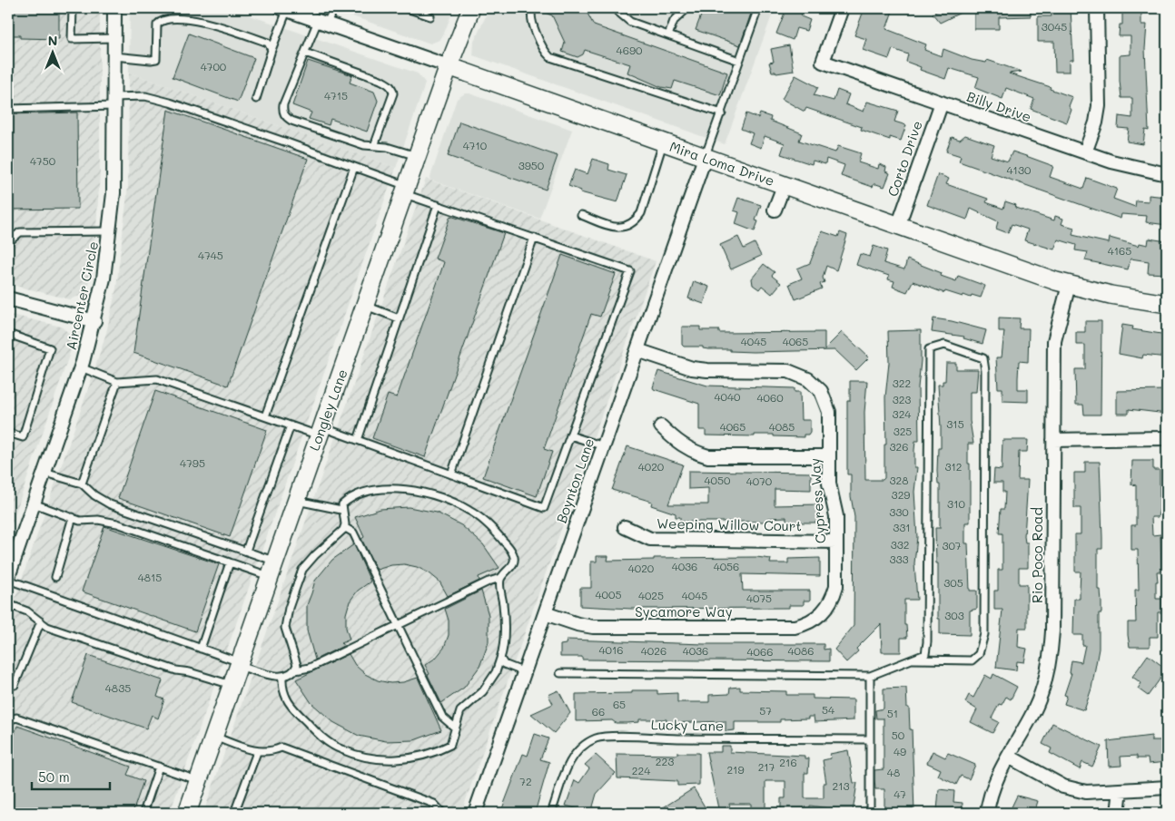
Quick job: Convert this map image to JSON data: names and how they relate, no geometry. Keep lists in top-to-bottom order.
{
  "streets": {
    "main road": ["Mira Loma Drive", "Longley Lane"],
    "street": [
      "Billy Drive",
      "Corto Drive",
      "Aircenter Circle",
      "Boynton Lane",
      "Cypress Way",
      "Weeping Willow Court",
      "Rio Poco Road",
      "Sycamore Way"
    ],
    "lane": ["Lucky Lane"]
  },
  "crossings": [
    ["Billy Drive", "Corto Drive"],
    ["Corto Drive", "Mira Loma Drive"],
    ["Mira Loma Drive", "Longley Lane"],
    ["Mira Loma Drive", "Boynton Lane"],
    ["Mira Loma Drive", "Rio Poco Road"],
    ["Boynton Lane", "Cypress Way"],
    ["Boynton Lane", "Sycamore Way"],
    ["Cypress Way", "Weeping Willow Court"],
    ["Cypress Way", "Sycamore Way"]
  ],
  "house_numbers": [
    "3045",
    "4690",
    "4700",
    "4715",
    "4710",
    "4750",
    "3950",
    "4130",
    "4165",
    "4745",
    "4045",
    "4065",
    "322",
    "4040",
    "4060",
    "323",
    "324",
    "315",
    "4065",
    "4085",
    "325",
    "326",
    "4795",
    "4020",
    "312",
    "4050",
    "328",
    "4070",
    "329",
    "310",
    "330",
    "331",
    "332",
    "307",
    "333",
    "4036",
    "4056",
    "4020",
    "4815",
    "305",
    "4005",
    "4025",
    "4045",
    "4075",
    "303",
    "4016",
    "4026",
    "4036",
    "4086",
    "4066",
    "4835",
    "65",
    "54",
    "57",
    "66",
    "51",
    "50",
    "49",
    "223",
    "216",
    "217",
    "219",
    "224",
    "48",
    "72",
    "213",
    "47"
  ],
  "scale_bar": "50 m",
  "north": "top"
}
